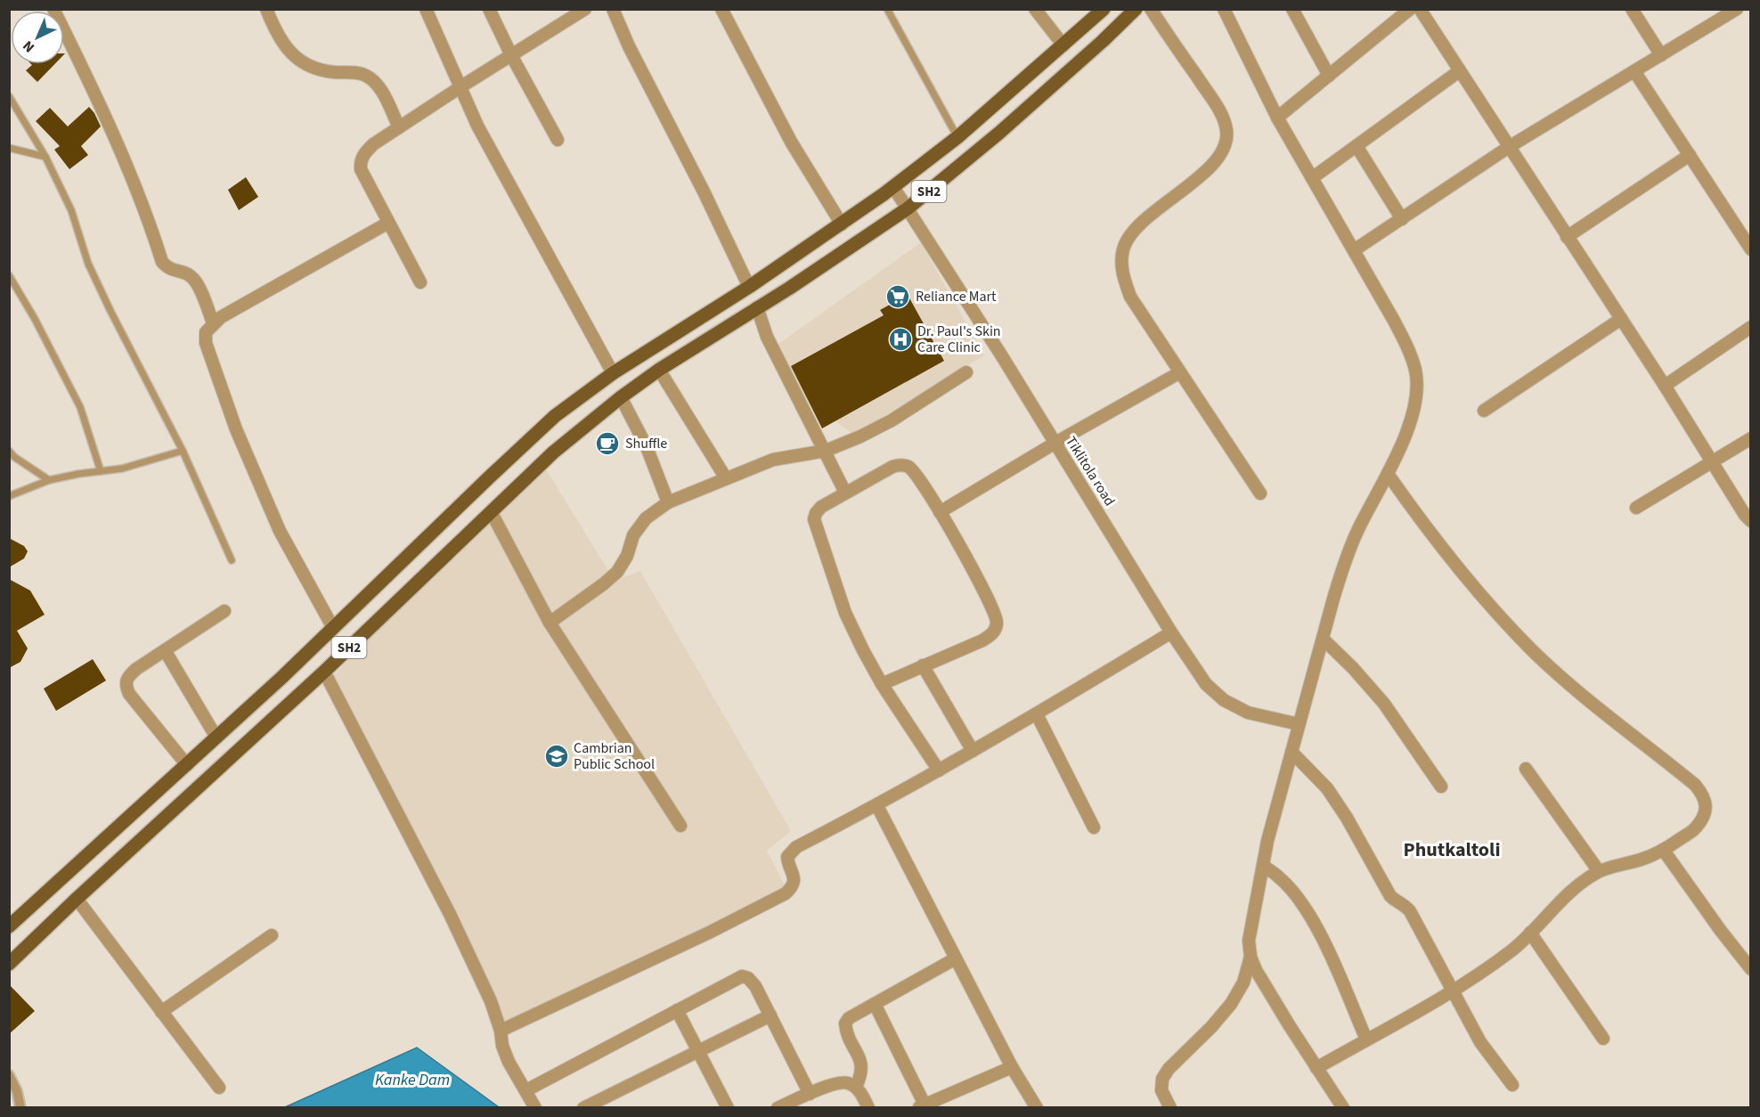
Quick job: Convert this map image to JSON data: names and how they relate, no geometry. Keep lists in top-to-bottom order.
{
  "streets": {
    "main road": ["SH2"],
    "street": ["Tiklitola road"]
  },
  "crossings": [
    ["SH2", "Tiklitola road"]
  ],
  "districts": ["Phutkaltoli"],
  "water": ["Kanke Dam"],
  "places": {
    "supermarket": ["Reliance Mart"],
    "hospital": ["Dr. Paul's Skin Care Clinic"],
    "cafe": ["Shuffle"],
    "school or university": ["Cambrian Public School"]
  },
  "north": "bottom left"
}
